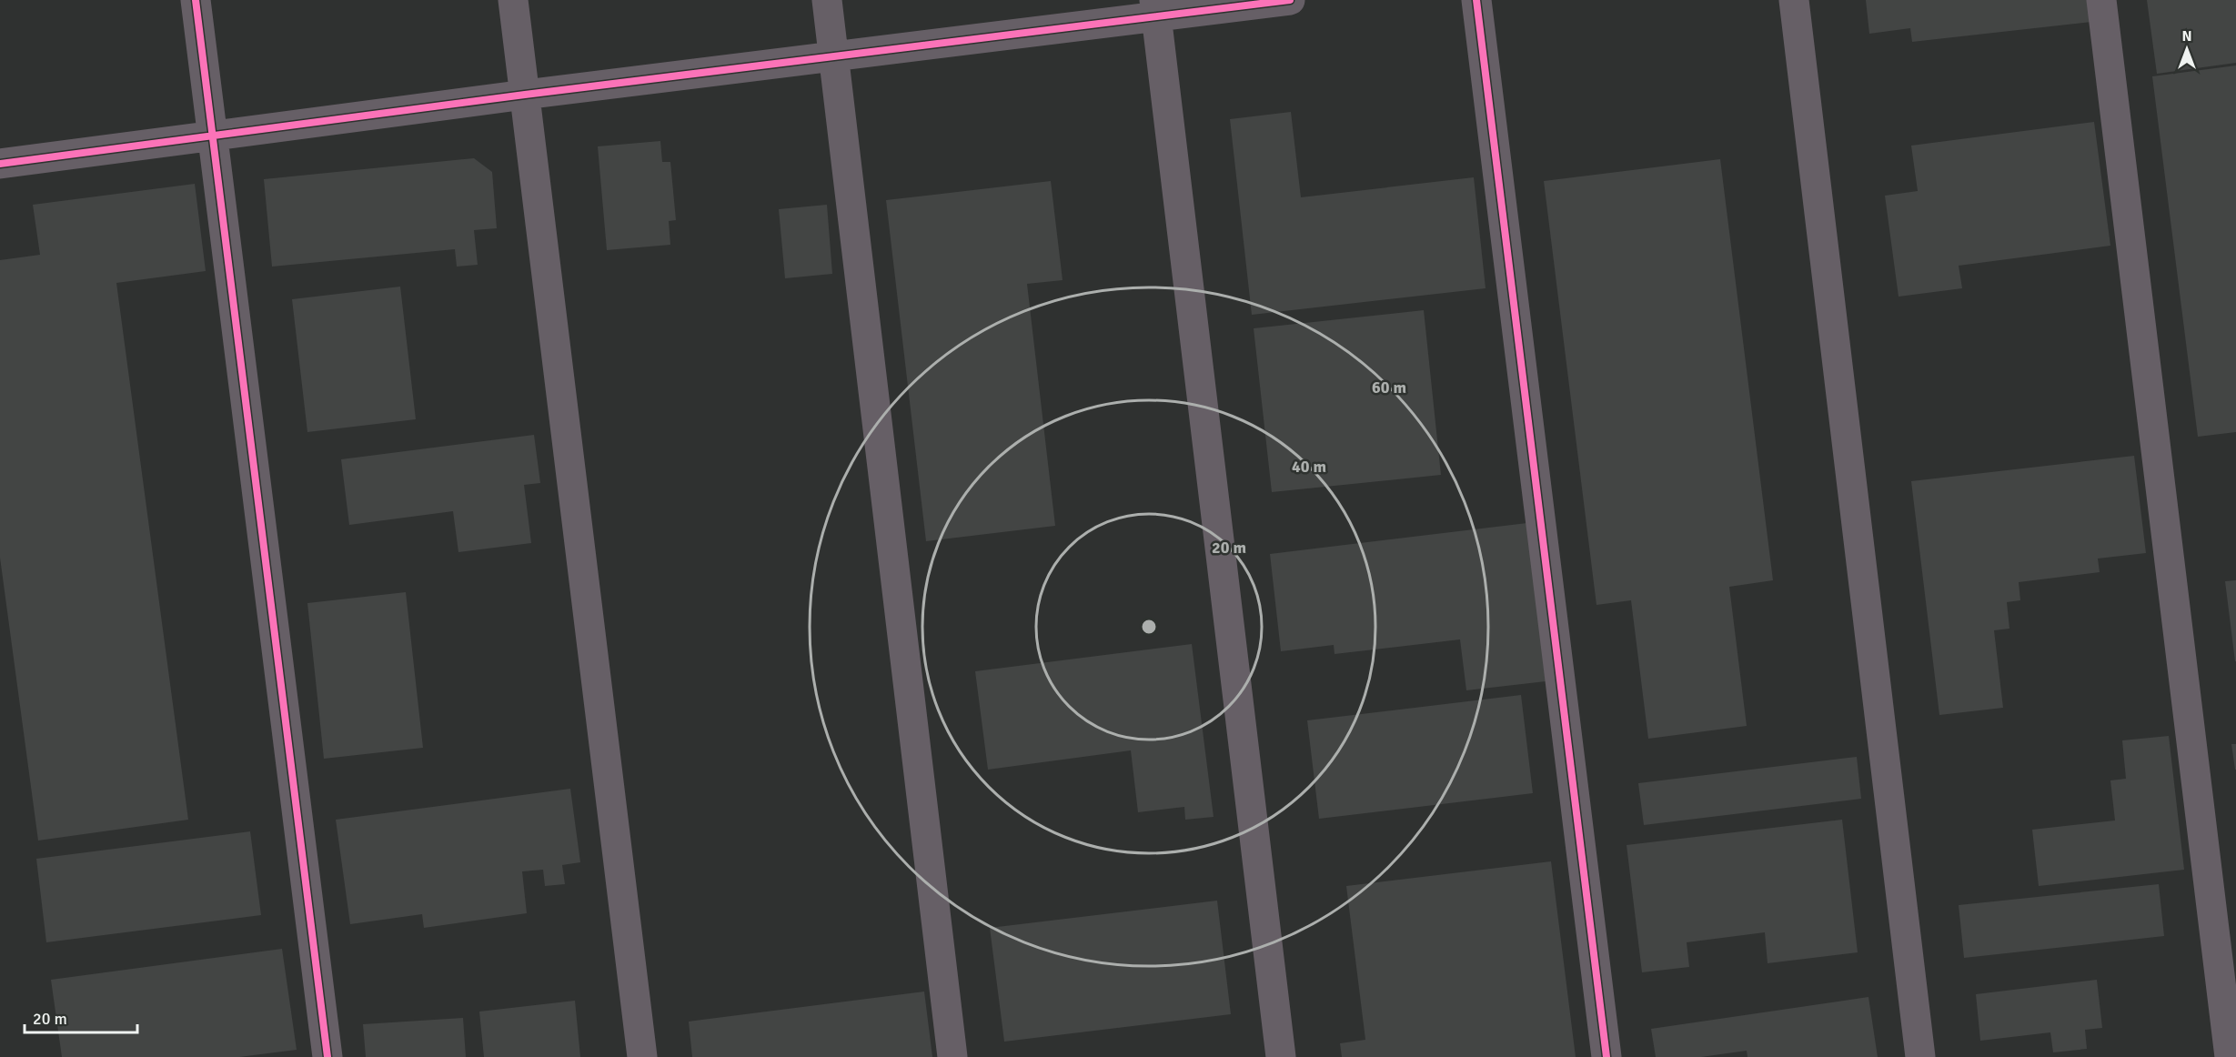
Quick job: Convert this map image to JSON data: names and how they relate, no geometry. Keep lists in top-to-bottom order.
{
  "scale_bar": "20 m",
  "north": "top",
  "rings": ["60 m", "40 m", "20 m"]
}
